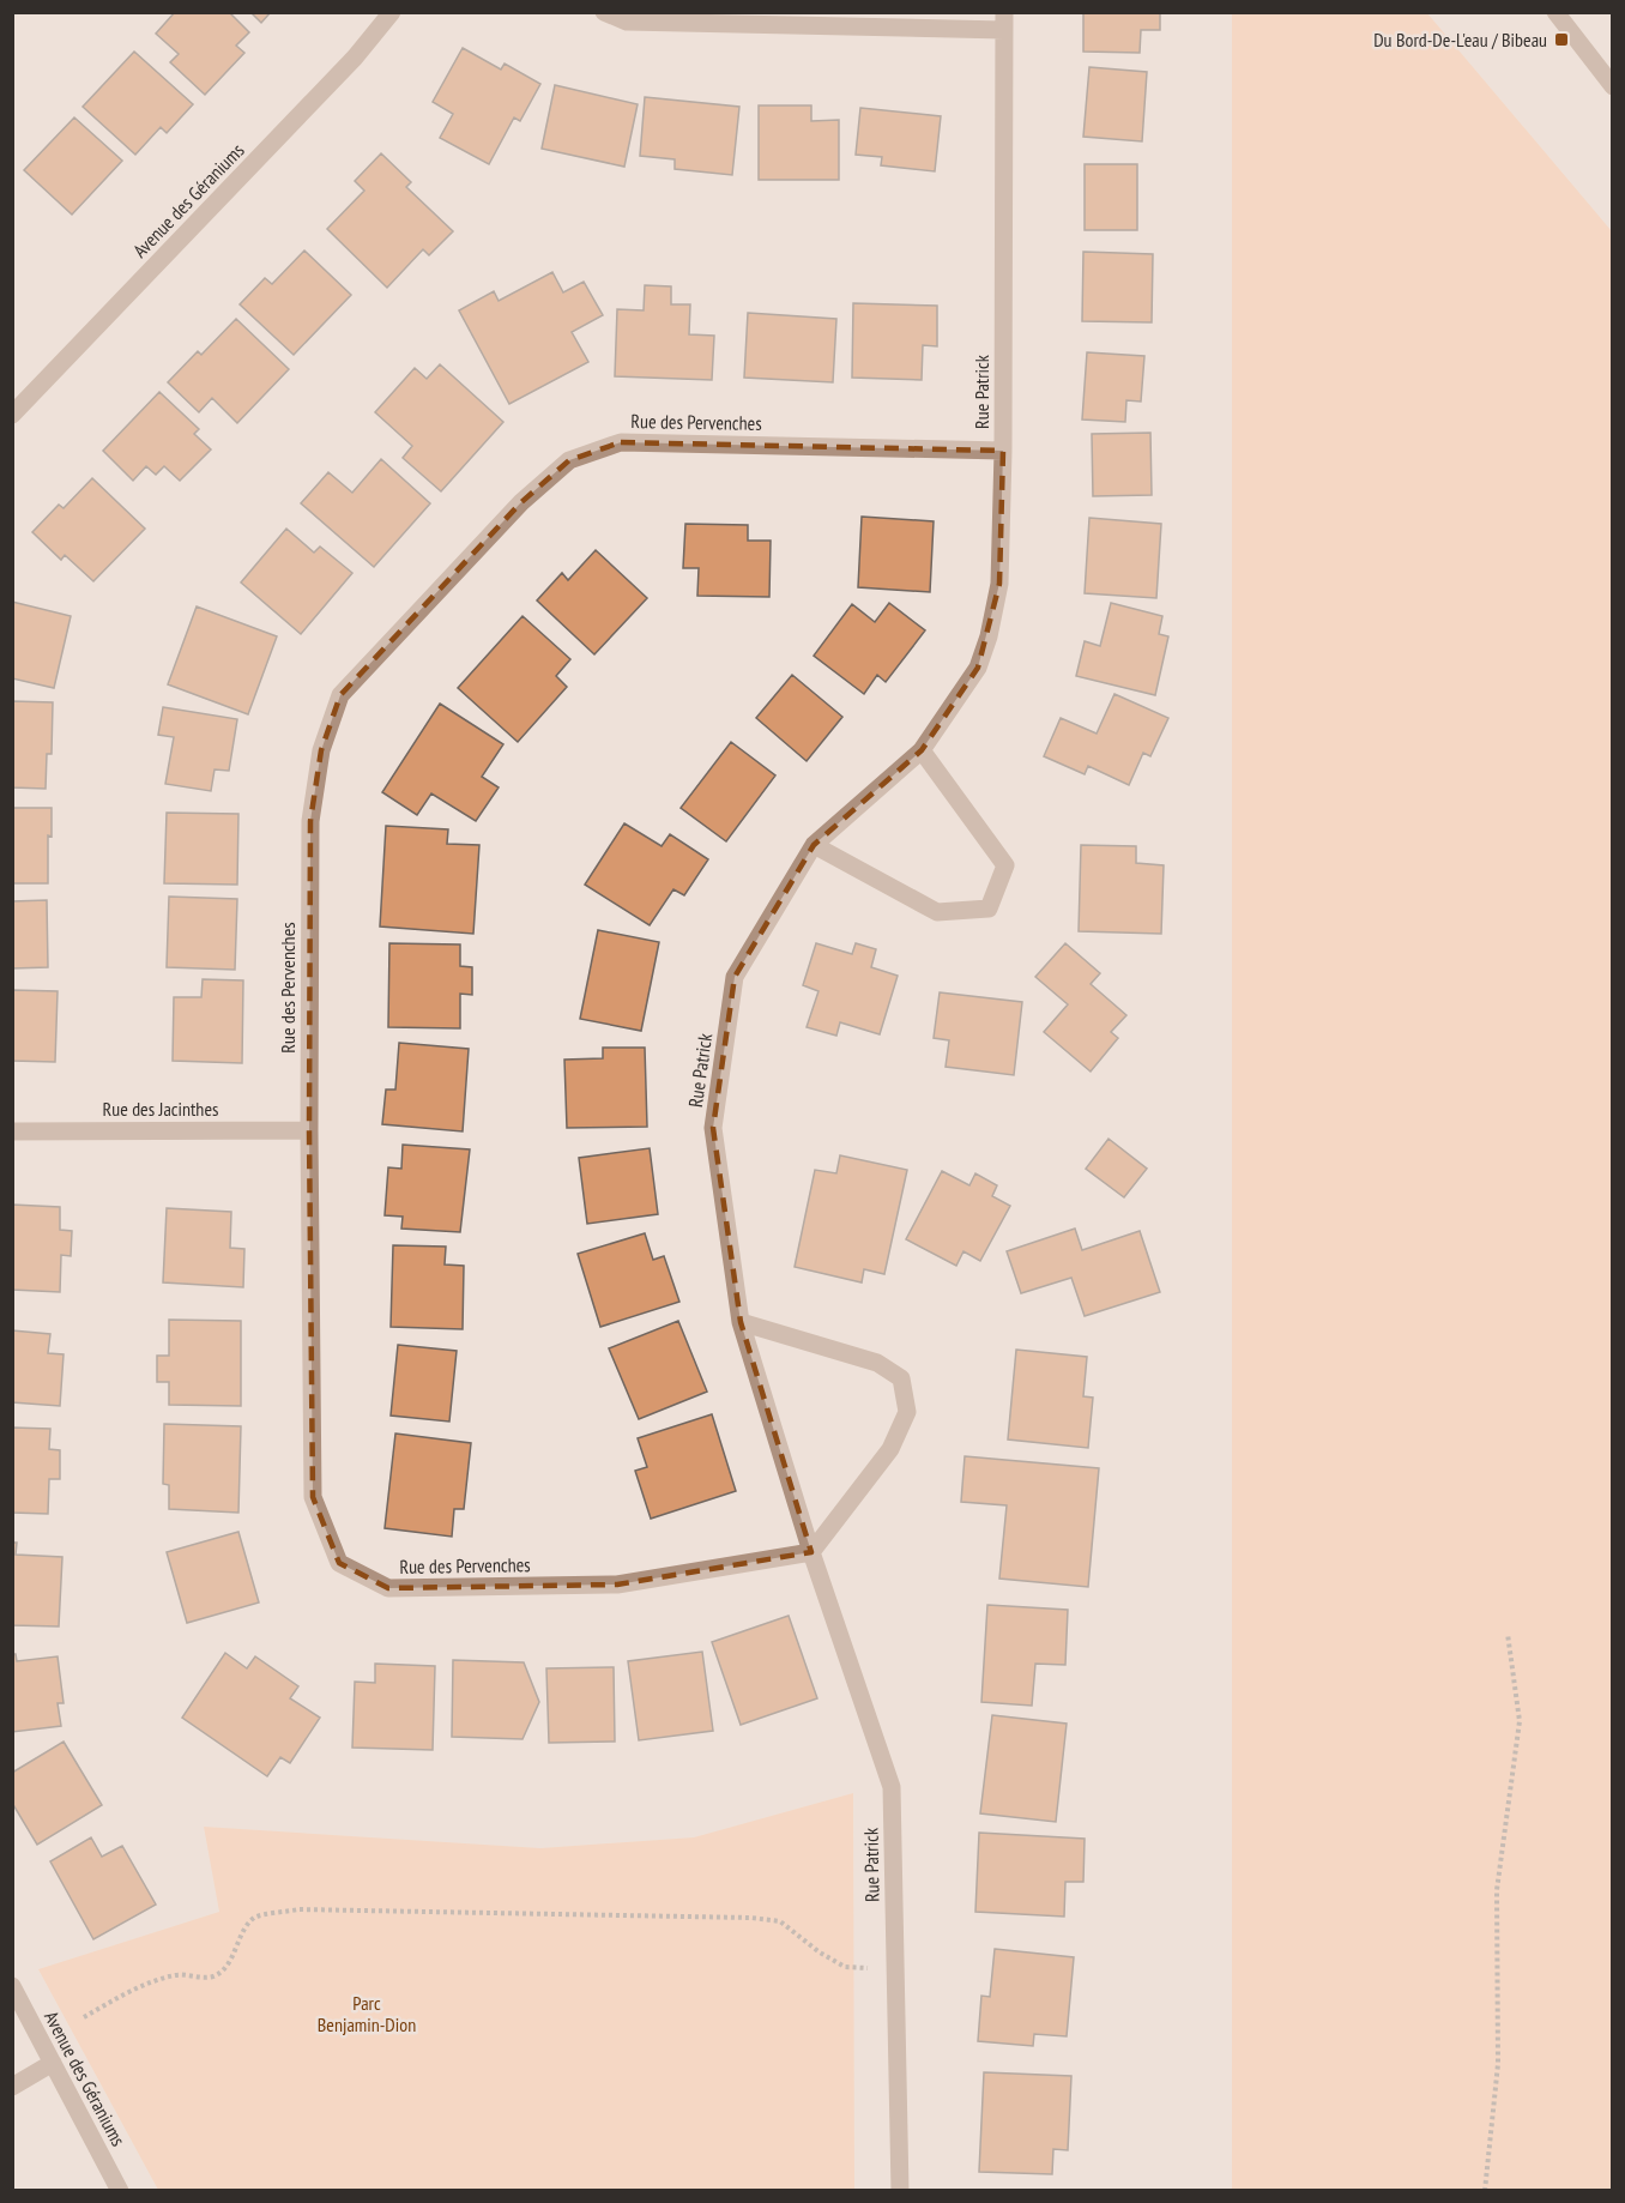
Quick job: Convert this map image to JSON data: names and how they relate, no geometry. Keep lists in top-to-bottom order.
{
  "streets": {
    "street": [
      "Avenue des Géraniums",
      "Rue Patrick",
      "Rue des Pervenches",
      "Rue des Jacinthes"
    ]
  },
  "crossings": [
    ["Rue Patrick", "Rue des Pervenches"],
    ["Rue des Pervenches", "Rue des Jacinthes"]
  ],
  "parks": ["Parc Benjamin-Dion"],
  "places": {
    "transit": ["Du Bord-De-L'eau / Bibeau"]
  }
}
